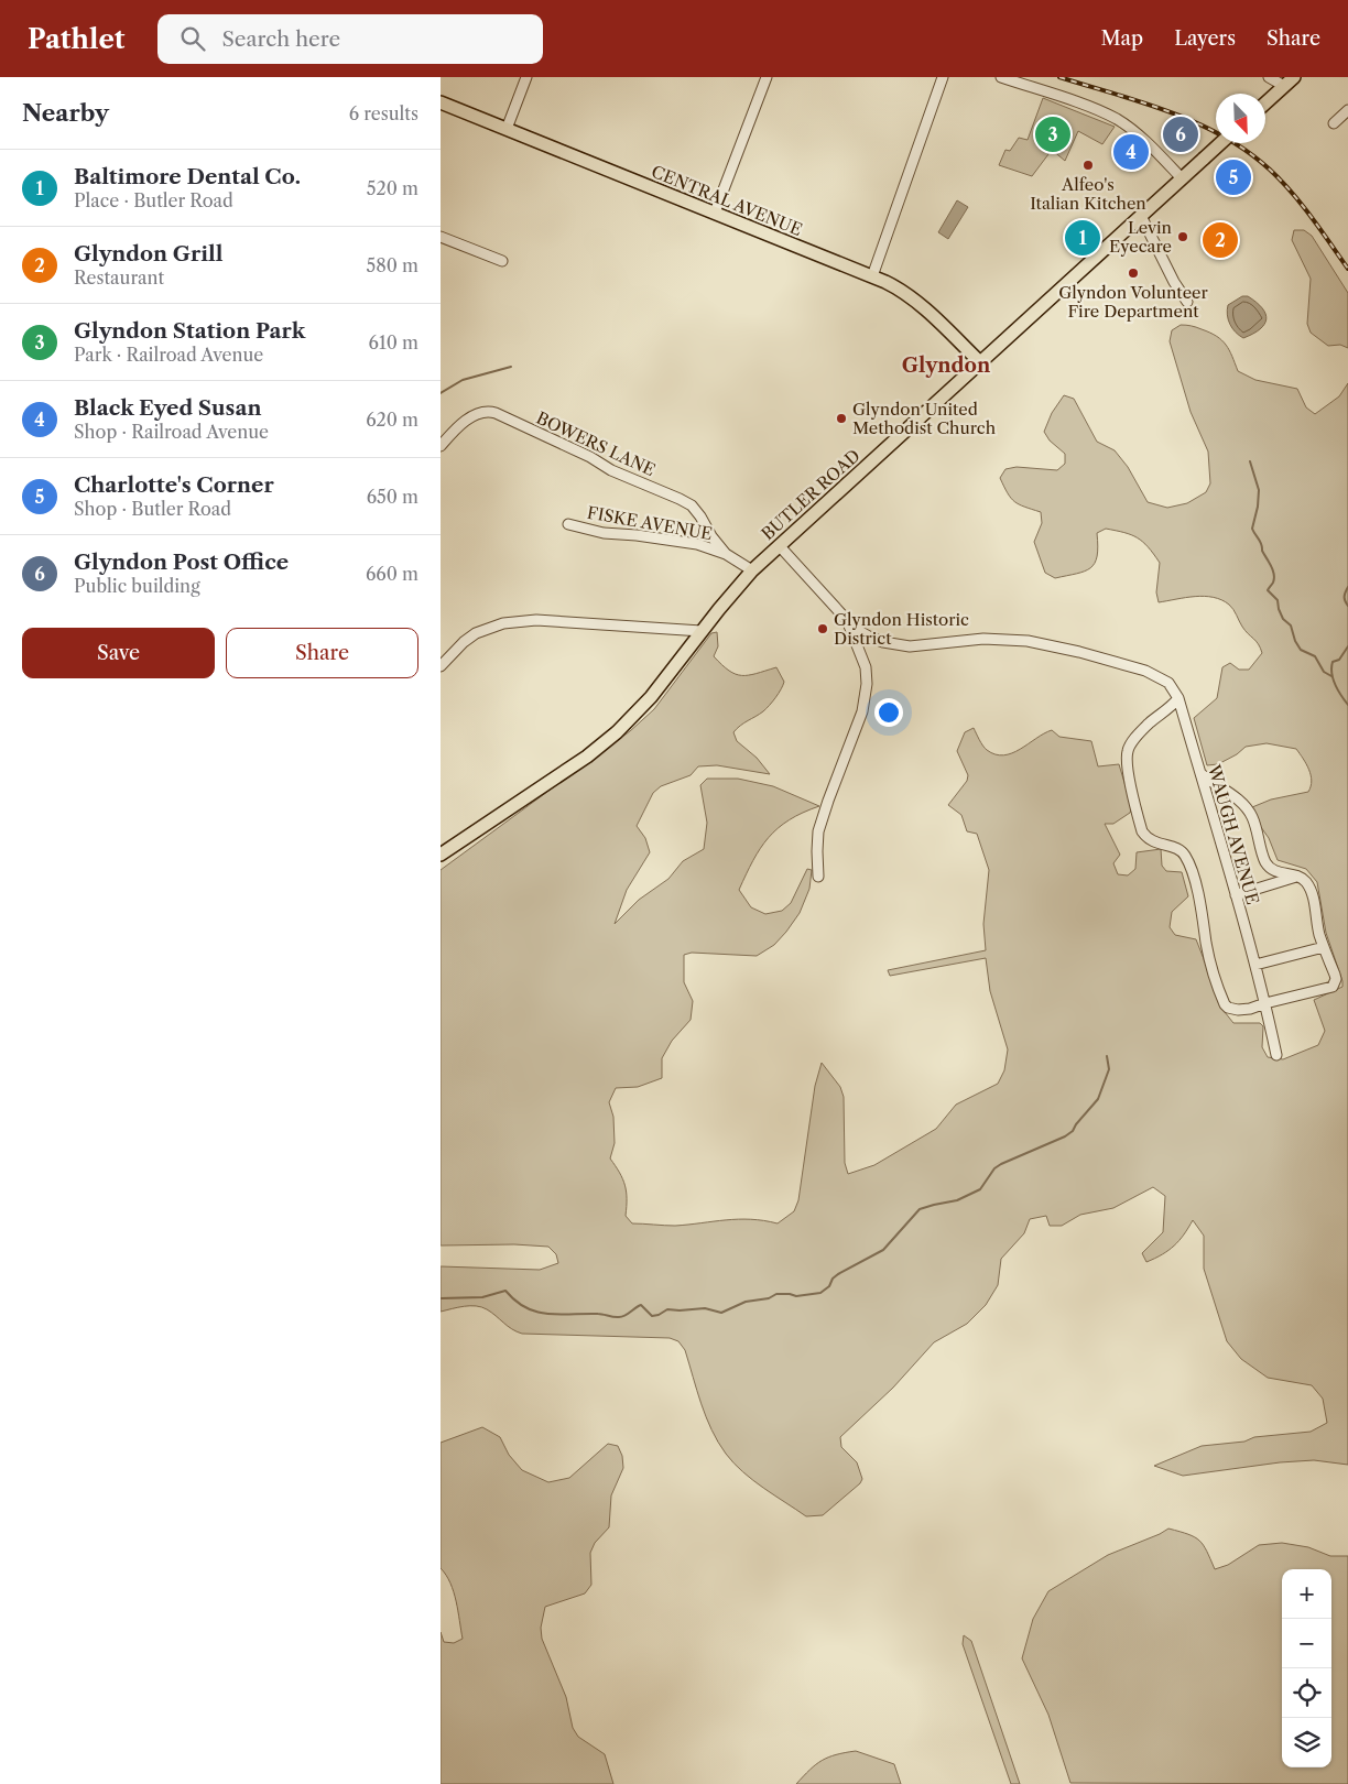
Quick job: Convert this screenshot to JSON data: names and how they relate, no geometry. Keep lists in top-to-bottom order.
{
  "streets": {
    "main road": ["CENTRAL AVENUE", "BUTLER ROAD"],
    "street": ["BOWERS LANE", "FISKE AVENUE", "WAUGH AVENUE"]
  },
  "crossings": [
    ["CENTRAL AVENUE", "BUTLER ROAD"],
    ["BOWERS LANE", "FISKE AVENUE"],
    ["BUTLER ROAD", "FISKE AVENUE"]
  ],
  "districts": ["Glyndon"],
  "places": [
    "Alfeo's Italian Kitchen",
    "Levin Eyecare",
    "Glyndon Volunteer Fire Department",
    "Glyndon United Methodist Church",
    "Glyndon Historic District"
  ],
  "north": "bottom right",
  "page": {
    "header": "Pathlet",
    "search": "Search here",
    "nav": ["Map", "Layers", "Share"],
    "heading": ["Nearby", "6 results"],
    "pins": [
      "3",
      "6",
      "4",
      "5",
      "1",
      "2"
    ],
    "list": [
      {
        "mark": "1",
        "name": "Baltimore Dental Co.",
        "note": "Place · Butler Road",
        "value": "520 m"
      },
      {
        "mark": "2",
        "name": "Glyndon Grill",
        "note": "Restaurant",
        "value": "580 m"
      },
      {
        "mark": "3",
        "name": "Glyndon Station Park",
        "note": "Park · Railroad Avenue",
        "value": "610 m"
      },
      {
        "mark": "4",
        "name": "Black Eyed Susan",
        "note": "Shop · Railroad Avenue",
        "value": "620 m"
      },
      {
        "mark": "5",
        "name": "Charlotte's Corner",
        "note": "Shop · Butler Road",
        "value": "650 m"
      },
      {
        "mark": "6",
        "name": "Glyndon Post Office",
        "note": "Public building",
        "value": "660 m"
      }
    ],
    "buttons": ["Save", "Share"],
    "map_buttons": ["+", "−"]
  }
}
